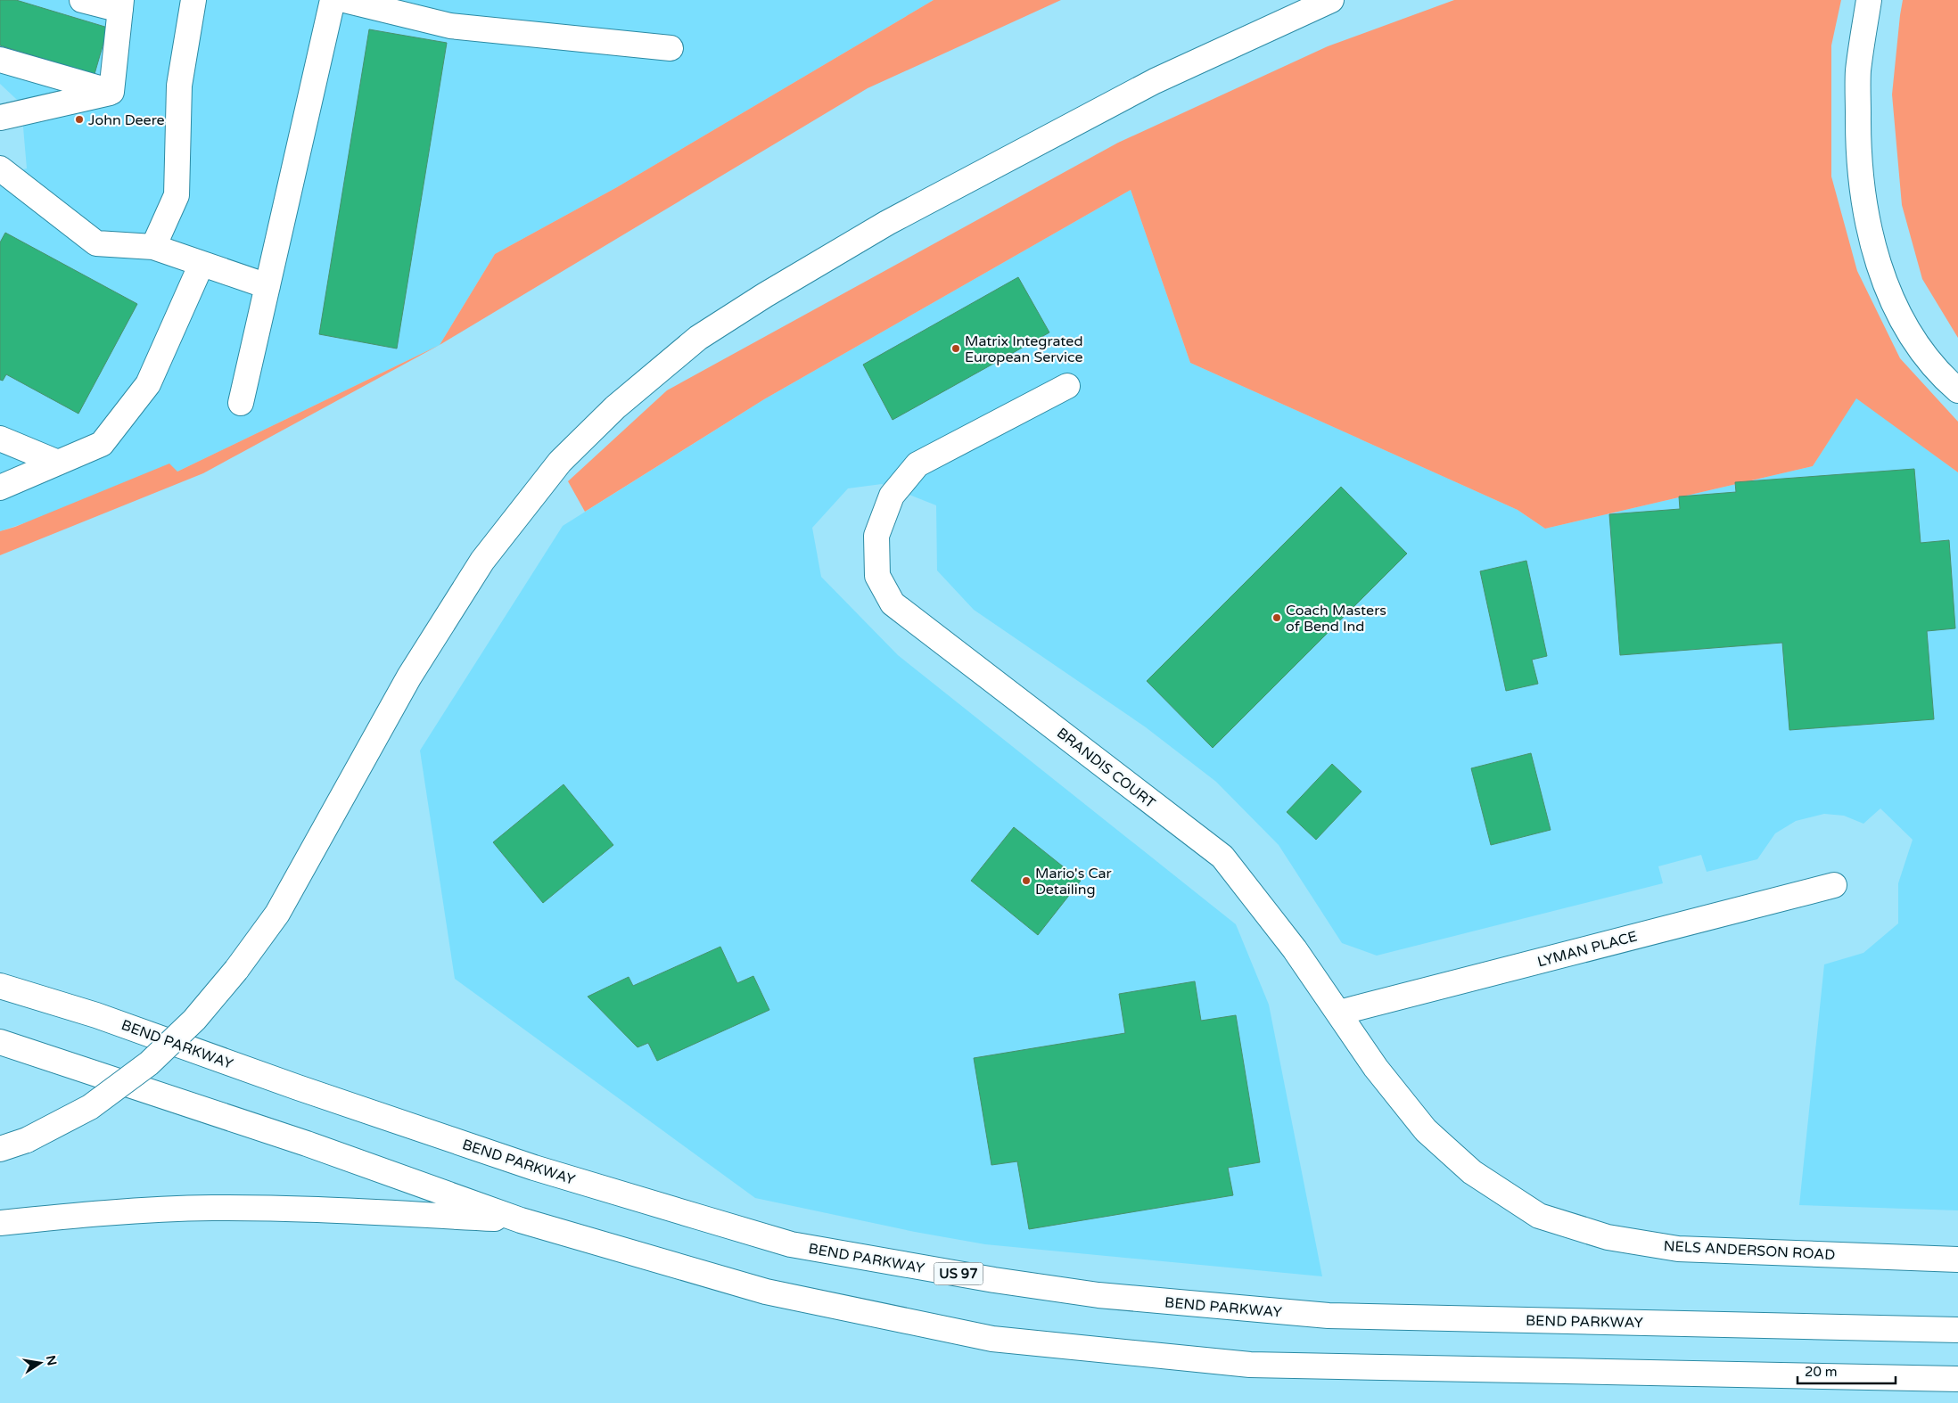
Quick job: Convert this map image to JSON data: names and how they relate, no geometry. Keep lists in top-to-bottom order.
{
  "streets": {
    "main road": [
      "BRANDIS COURT",
      "LYMAN PLACE",
      "BEND PARKWAY",
      "NELS ANDERSON ROAD",
      "US 97"
    ]
  },
  "crossings": [
    ["BRANDIS COURT", "LYMAN PLACE"],
    ["BRANDIS COURT", "NELS ANDERSON ROAD"],
    ["LYMAN PLACE", "NELS ANDERSON ROAD"]
  ],
  "places": [
    "John Deere",
    "Matrix Integrated European Service",
    "Coach Masters of Bend Ind",
    "Mario's Car Detailing"
  ],
  "scale_bar": "20 m",
  "north": "right"
}
